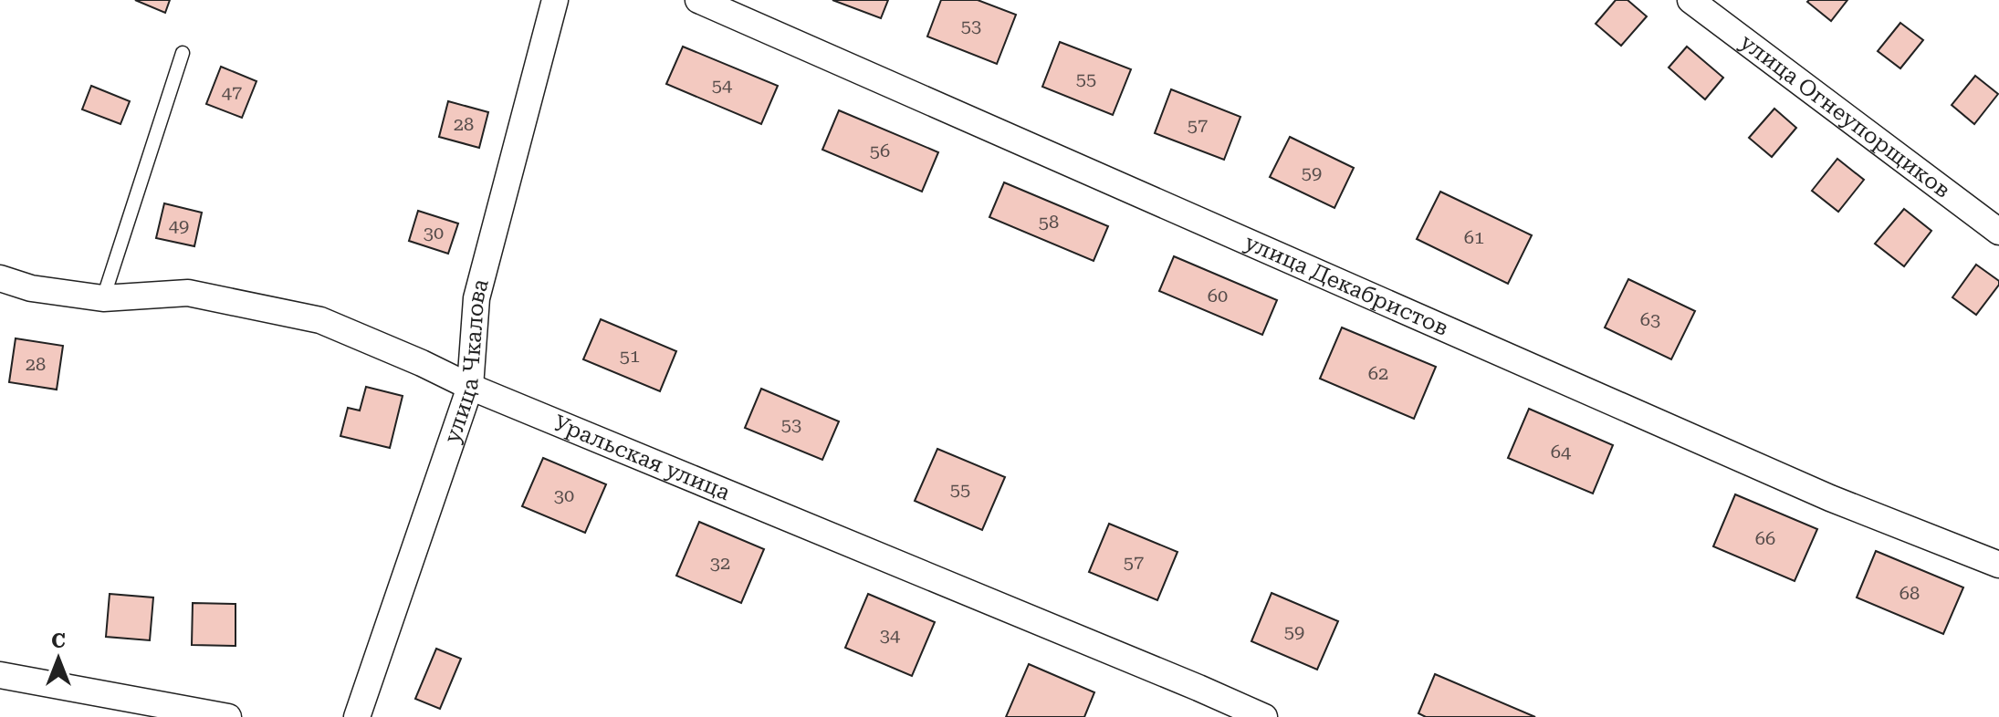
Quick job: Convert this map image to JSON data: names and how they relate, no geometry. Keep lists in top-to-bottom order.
{
  "streets": {
    "street": [
      "улица Огнеупорщиков",
      "улица Декабристов",
      "улица Чкалова",
      "Уральская улица"
    ]
  },
  "crossings": [
    ["улица Чкалова", "Уральская улица"]
  ],
  "house_numbers": [
    "53",
    "55",
    "54",
    "47",
    "28",
    "57",
    "56",
    "59",
    "58",
    "49",
    "30",
    "61",
    "60",
    "63",
    "51",
    "28",
    "62",
    "53",
    "64",
    "55",
    "30",
    "66",
    "57",
    "32",
    "68",
    "59",
    "34"
  ],
  "north": "top"
}
